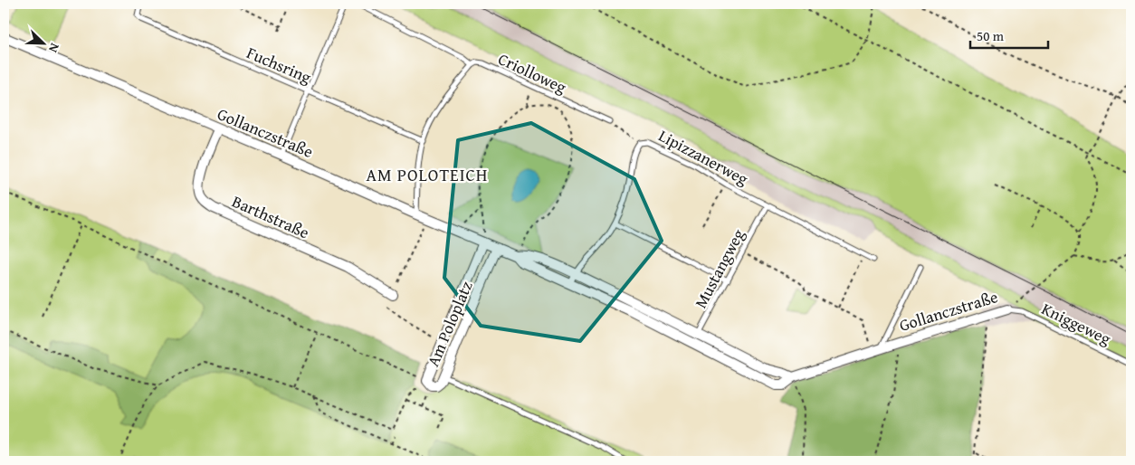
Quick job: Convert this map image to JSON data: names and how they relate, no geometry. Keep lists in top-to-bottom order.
{
  "streets": {
    "street": ["Gollanczstraße", "Barthstraße", "Am Poloplatz"],
    "lane": [
      "Fuchsring",
      "Criolloweg",
      "Lipizzanerweg",
      "Mustangweg",
      "Kniggeweg"
    ]
  },
  "crossings": [
    ["Fuchsring", "Criolloweg"],
    ["Criolloweg", "Gollanczstraße"],
    ["Gollanczstraße", "Lipizzanerweg"],
    ["Gollanczstraße", "Barthstraße"],
    ["Gollanczstraße", "Mustangweg"],
    ["Gollanczstraße", "Am Poloplatz"],
    ["Gollanczstraße", "Kniggeweg"],
    ["Lipizzanerweg", "Mustangweg"]
  ],
  "districts": ["AM POLOTEICH"],
  "scale_bar": "50 m",
  "north": "bottom right"
}
